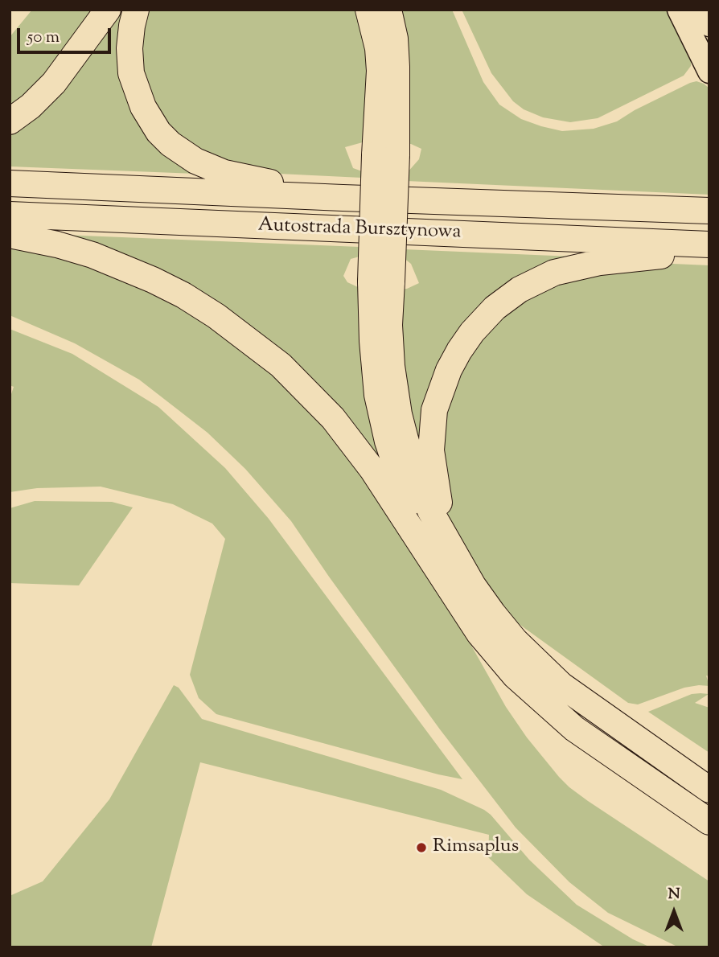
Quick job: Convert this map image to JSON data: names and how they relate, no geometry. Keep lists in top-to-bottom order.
{
  "streets": {
    "highway": ["Autostrada Bursztynowa"]
  },
  "places": ["Rimsaplus"],
  "scale_bar": "50 m",
  "north": "top"
}
